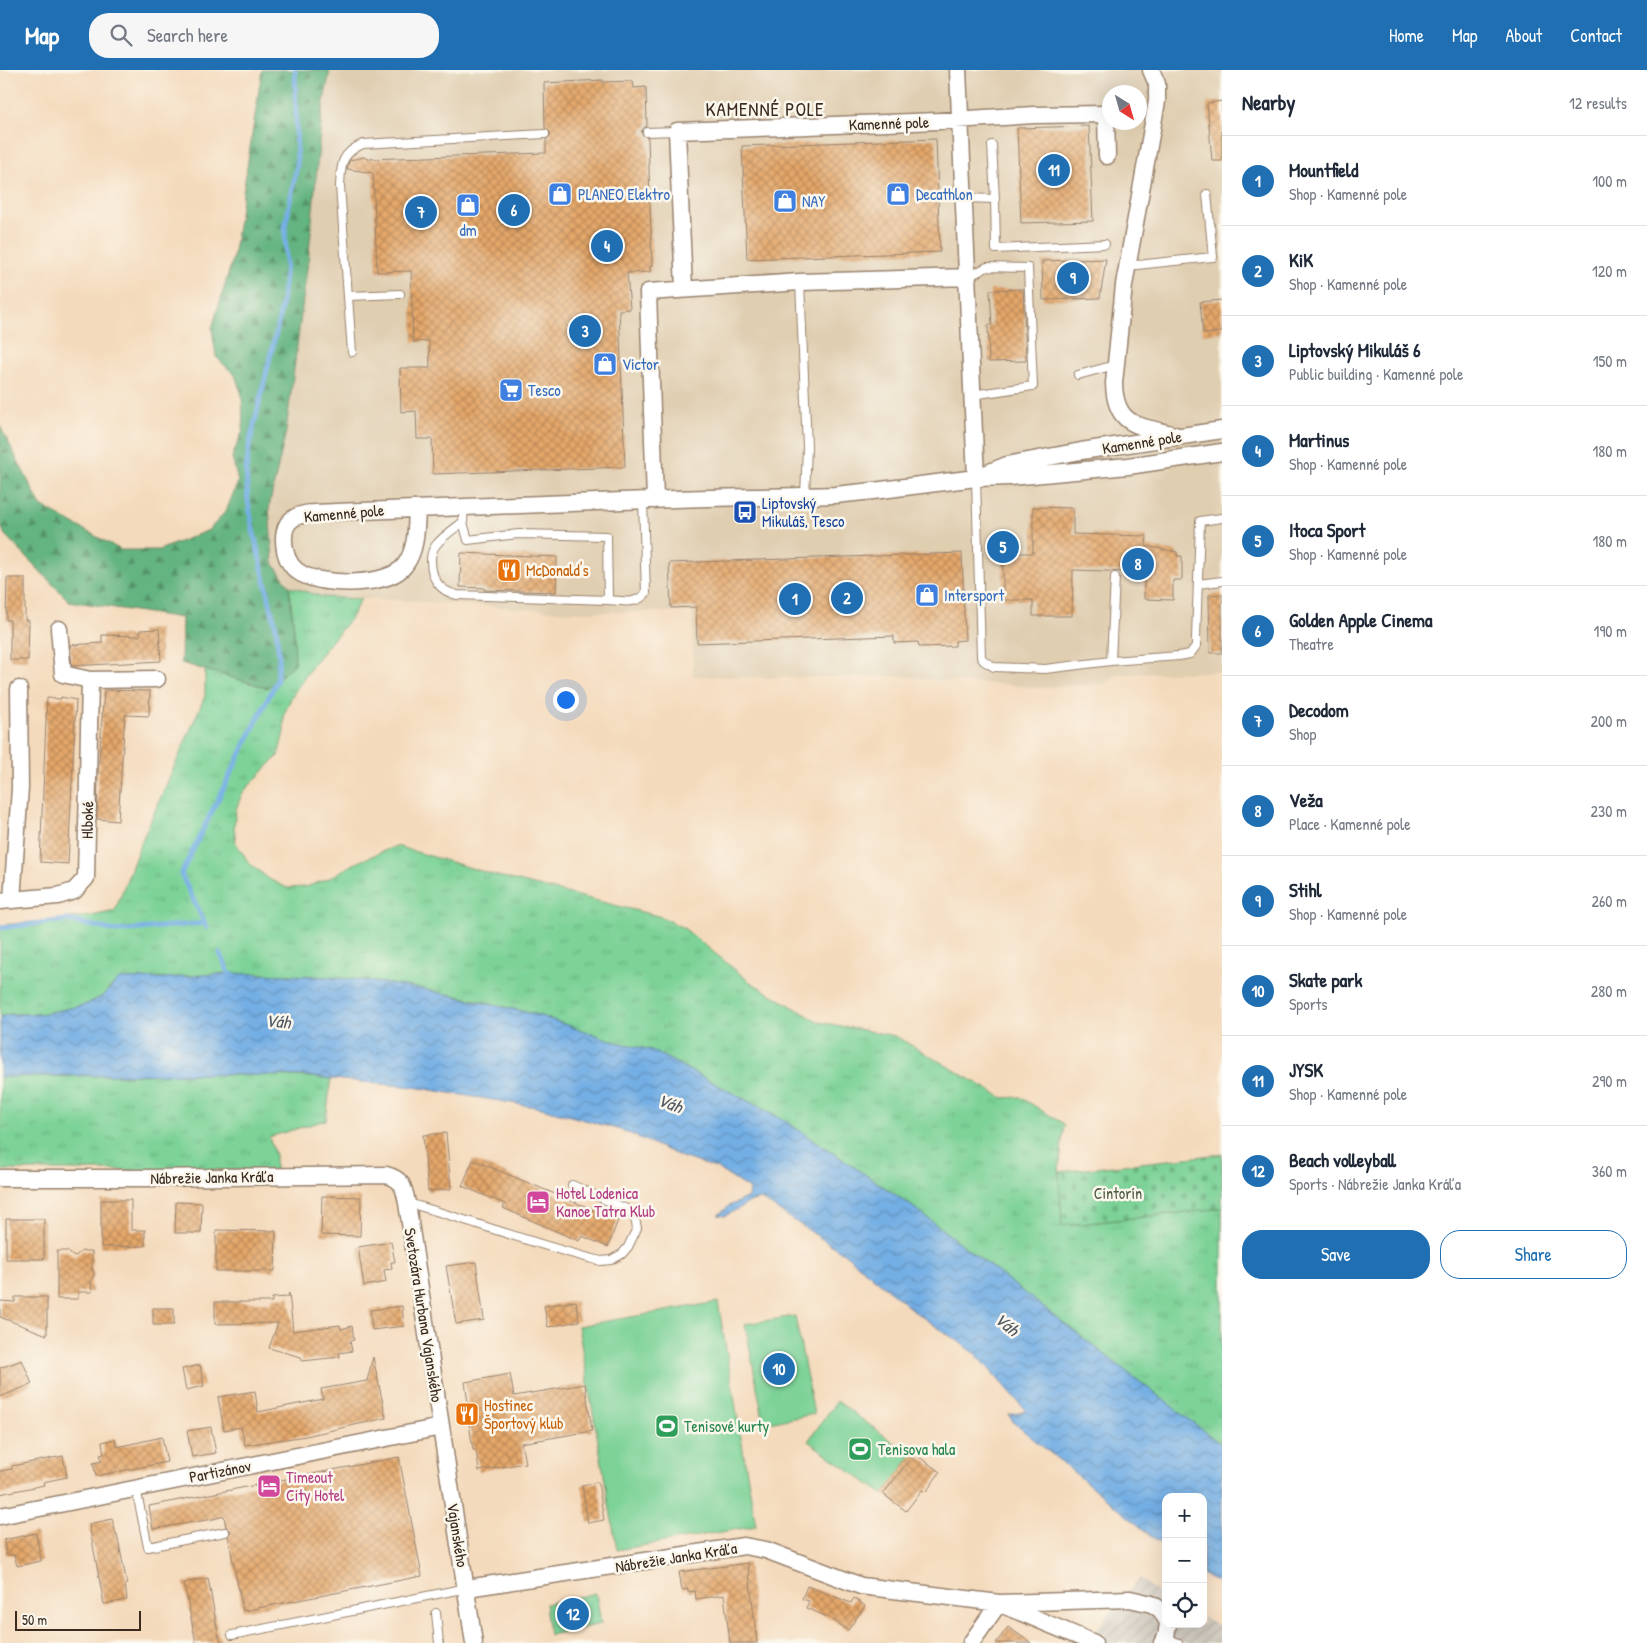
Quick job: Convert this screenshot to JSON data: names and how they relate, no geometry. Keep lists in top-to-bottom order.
{
  "streets": {
    "street": [
      "Kamenné pole",
      "Hlboké",
      "Nábrežie Janka Kráľa",
      "Svetozára Hurbana Vajanského",
      "Partizánov",
      "Vajanského"
    ]
  },
  "crossings": [
    ["Nábrežie Janka Kráľa", "Svetozára Hurbana Vajanského"],
    ["Nábrežie Janka Kráľa", "Vajanského"],
    ["Svetozára Hurbana Vajanského", "Partizánov"],
    ["Svetozára Hurbana Vajanského", "Vajanského"],
    ["Partizánov", "Vajanského"]
  ],
  "districts": ["KAMENNÉ POLE"],
  "water": ["Váh"],
  "parks": ["Cintorín"],
  "places": {
    "shop": [
      "PLANEO Elektro",
      "Decathlon",
      "NAY",
      "dm",
      "Victor",
      "Intersport"
    ],
    "supermarket": ["Tesco"],
    "bus stop": ["Liptovský Mikuláš, Tesco"],
    "restaurant": ["McDonald's", "Hostinec Športový klub"],
    "hotel": ["Hotel Lodenica Kanoe Tatra Klub", "Timeout City Hotel"],
    "sports": ["Tenisové kurty", "Tenisova hala"]
  },
  "scale_bar": "50 m",
  "north": "bottom right",
  "page": {
    "header": "Map",
    "search": "Search here",
    "nav": [
      "Home",
      "Map",
      "About",
      "Contact"
    ],
    "heading": ["Nearby", "12 results"],
    "list": [
      {
        "mark": "1",
        "name": "Mountfield",
        "note": "Shop · Kamenné pole",
        "value": "100 m"
      },
      {
        "mark": "2",
        "name": "KiK",
        "note": "Shop · Kamenné pole",
        "value": "120 m"
      },
      {
        "mark": "3",
        "name": "Liptovský Mikuláš 6",
        "note": "Public building · Kamenné pole",
        "value": "150 m"
      },
      {
        "mark": "4",
        "name": "Martinus",
        "note": "Shop · Kamenné pole",
        "value": "180 m"
      },
      {
        "mark": "5",
        "name": "Itoca Sport",
        "note": "Shop · Kamenné pole",
        "value": "180 m"
      },
      {
        "mark": "6",
        "name": "Golden Apple Cinema",
        "note": "Theatre",
        "value": "190 m"
      },
      {
        "mark": "7",
        "name": "Decodom",
        "note": "Shop",
        "value": "200 m"
      },
      {
        "mark": "8",
        "name": "Veža",
        "note": "Place · Kamenné pole",
        "value": "230 m"
      },
      {
        "mark": "9",
        "name": "Stihl",
        "note": "Shop · Kamenné pole",
        "value": "260 m"
      },
      {
        "mark": "10",
        "name": "Skate park",
        "note": "Sports",
        "value": "280 m"
      },
      {
        "mark": "11",
        "name": "JYSK",
        "note": "Shop · Kamenné pole",
        "value": "290 m"
      },
      {
        "mark": "12",
        "name": "Beach volleyball",
        "note": "Sports · Nábrežie Janka Kráľa",
        "value": "360 m"
      }
    ],
    "pins": [
      "11",
      "6",
      "7",
      "4",
      "9",
      "3",
      "5",
      "8",
      "2",
      "1",
      "10",
      "12"
    ],
    "buttons": ["Save", "Share"],
    "map_buttons": ["+", "−"],
    "scale": "50 m"
  }
}
